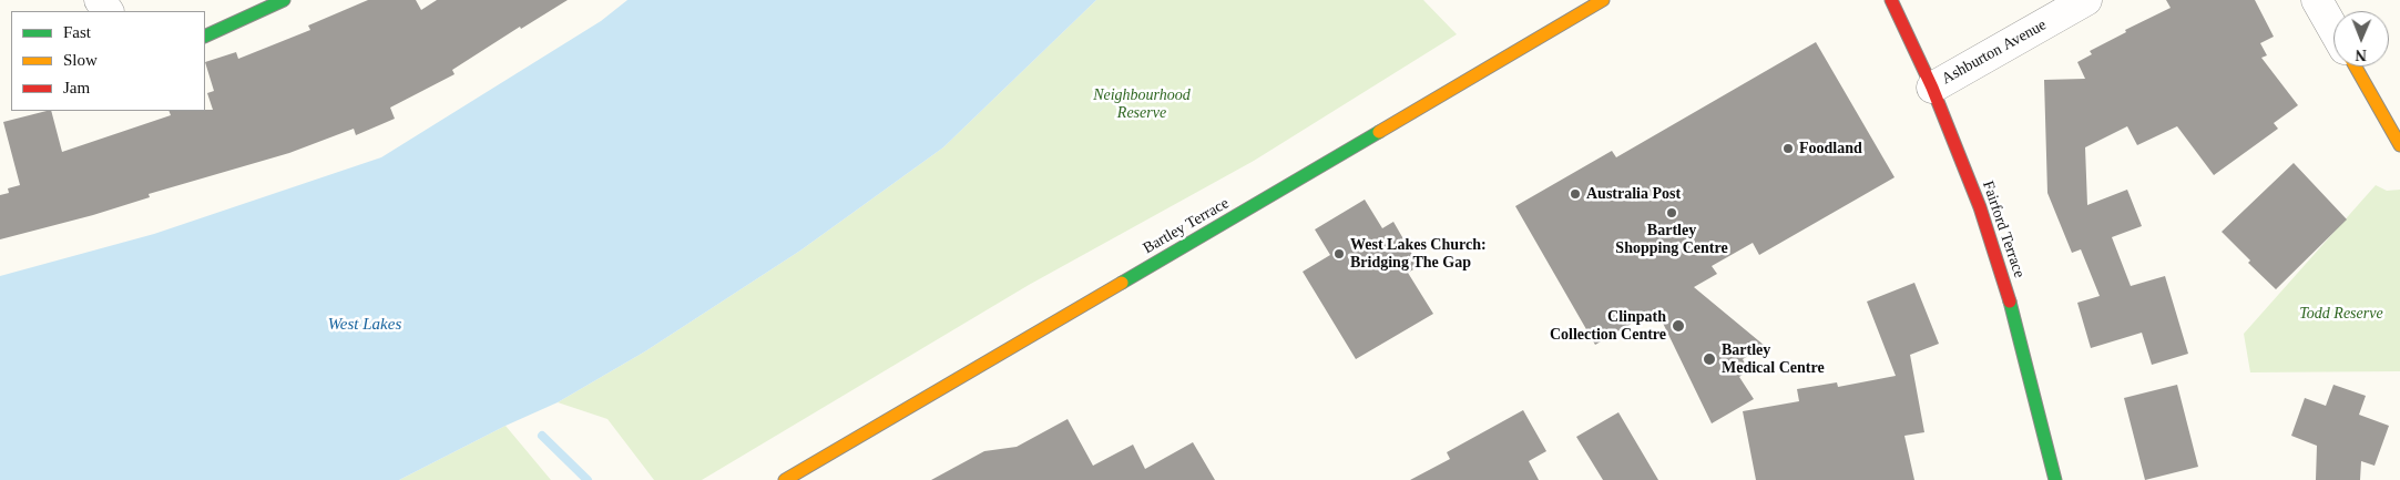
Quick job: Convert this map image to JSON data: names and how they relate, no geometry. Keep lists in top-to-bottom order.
{
  "streets": {
    "street": ["Ashburton Avenue", "Bartley Terrace", "Fairford Terrace"]
  },
  "crossings": [
    ["Ashburton Avenue", "Fairford Terrace"]
  ],
  "water": ["West Lakes"],
  "parks": ["Neighbourhood Reserve", "Todd Reserve"],
  "places": [
    "Foodland",
    "Australia Post",
    "Bartley Shopping Centre",
    "West Lakes Church: Bridging The Gap",
    "Clinpath Collection Centre",
    "Bartley Medical Centre"
  ],
  "legend": ["Fast", "Slow", "Jam"],
  "north": "bottom"
}
